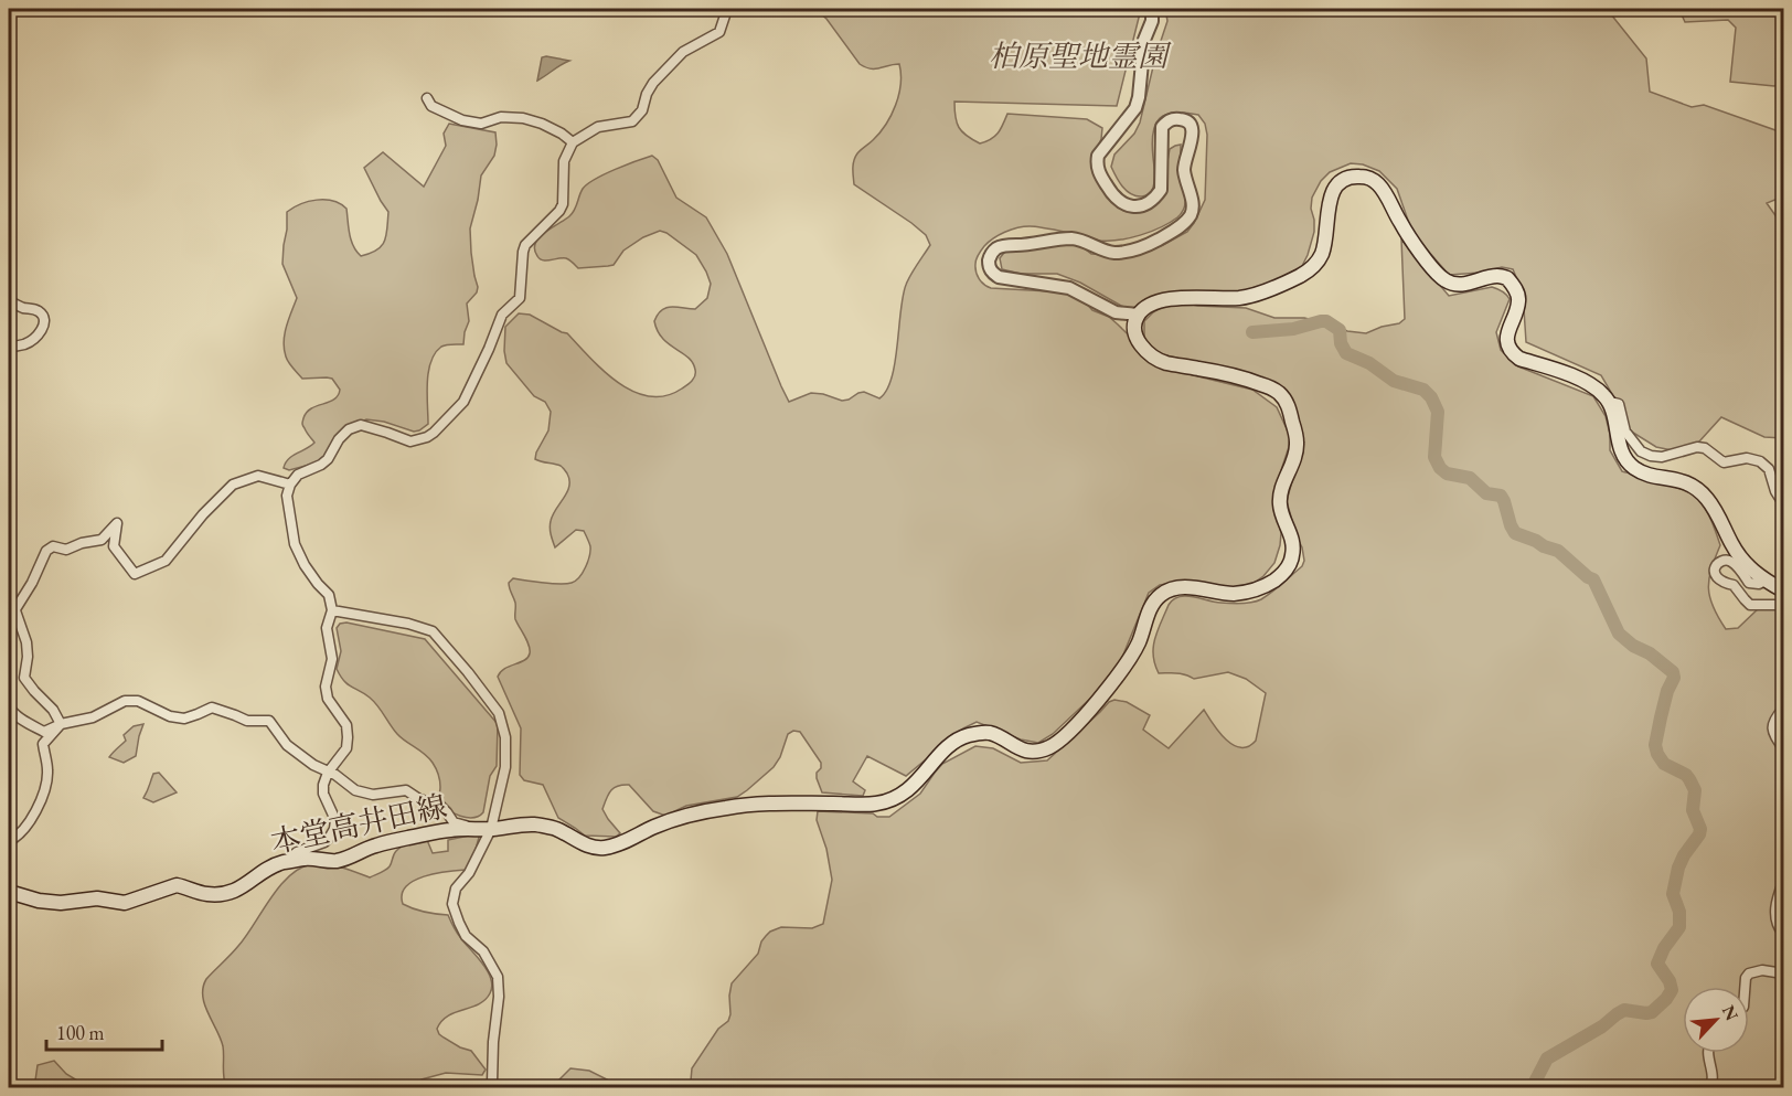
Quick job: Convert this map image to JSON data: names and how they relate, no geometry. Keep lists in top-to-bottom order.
{
  "streets": {
    "main road": ["本堂高井田線"]
  },
  "parks": ["柏原聖地霊園"],
  "scale_bar": "100 m",
  "north": "top right"
}
